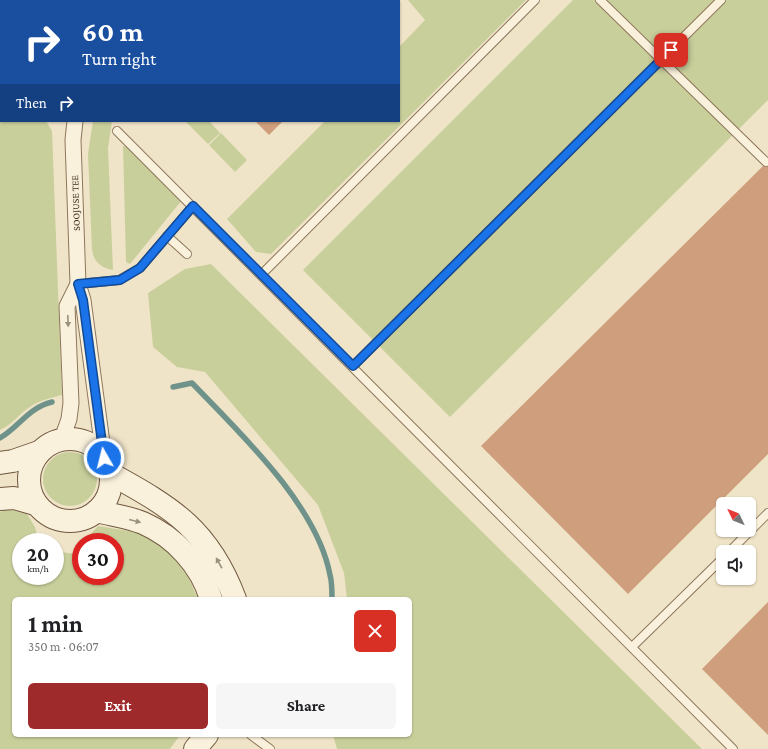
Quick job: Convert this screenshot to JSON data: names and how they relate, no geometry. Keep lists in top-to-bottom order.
{
  "streets": {
    "street": ["SOOJUSE TEE"]
  },
  "north": "top left",
  "page": {
    "turn": ["60 m", "Turn right"],
    "then": "Then",
    "speed": "20 km/h",
    "limit": "30",
    "heading": ["1 min", "350 m · 06:07"],
    "buttons": ["Exit", "Share"]
  }
}
